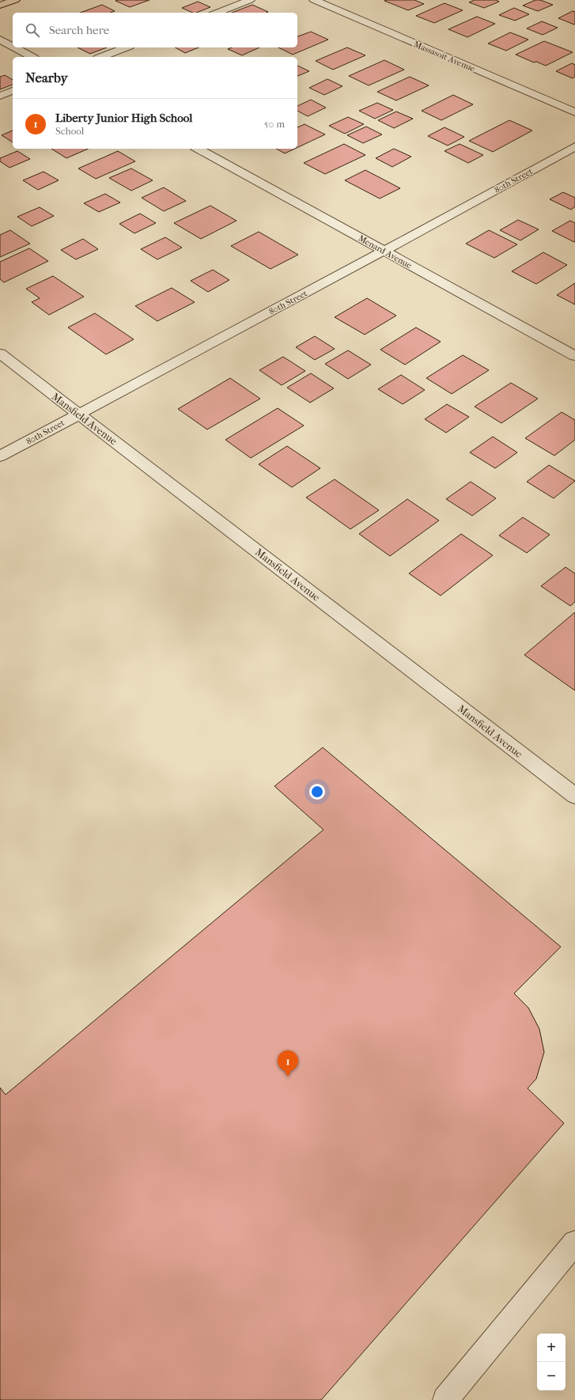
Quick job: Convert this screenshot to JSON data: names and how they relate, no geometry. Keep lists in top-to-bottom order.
{
  "streets": {
    "street": [
      "Massasoit Avenue",
      "80th Street",
      "Menard Avenue",
      "Mansfield Avenue"
    ]
  },
  "crossings": [
    ["80th Street", "Menard Avenue"],
    ["80th Street", "Mansfield Avenue"]
  ],
  "page": {
    "search": "Search here",
    "heading": "Nearby",
    "list": [
      {
        "mark": "1",
        "name": "Liberty Junior High School",
        "note": "School",
        "value": "50 m"
      }
    ],
    "pins": "1",
    "map_buttons": ["+", "−"]
  }
}
